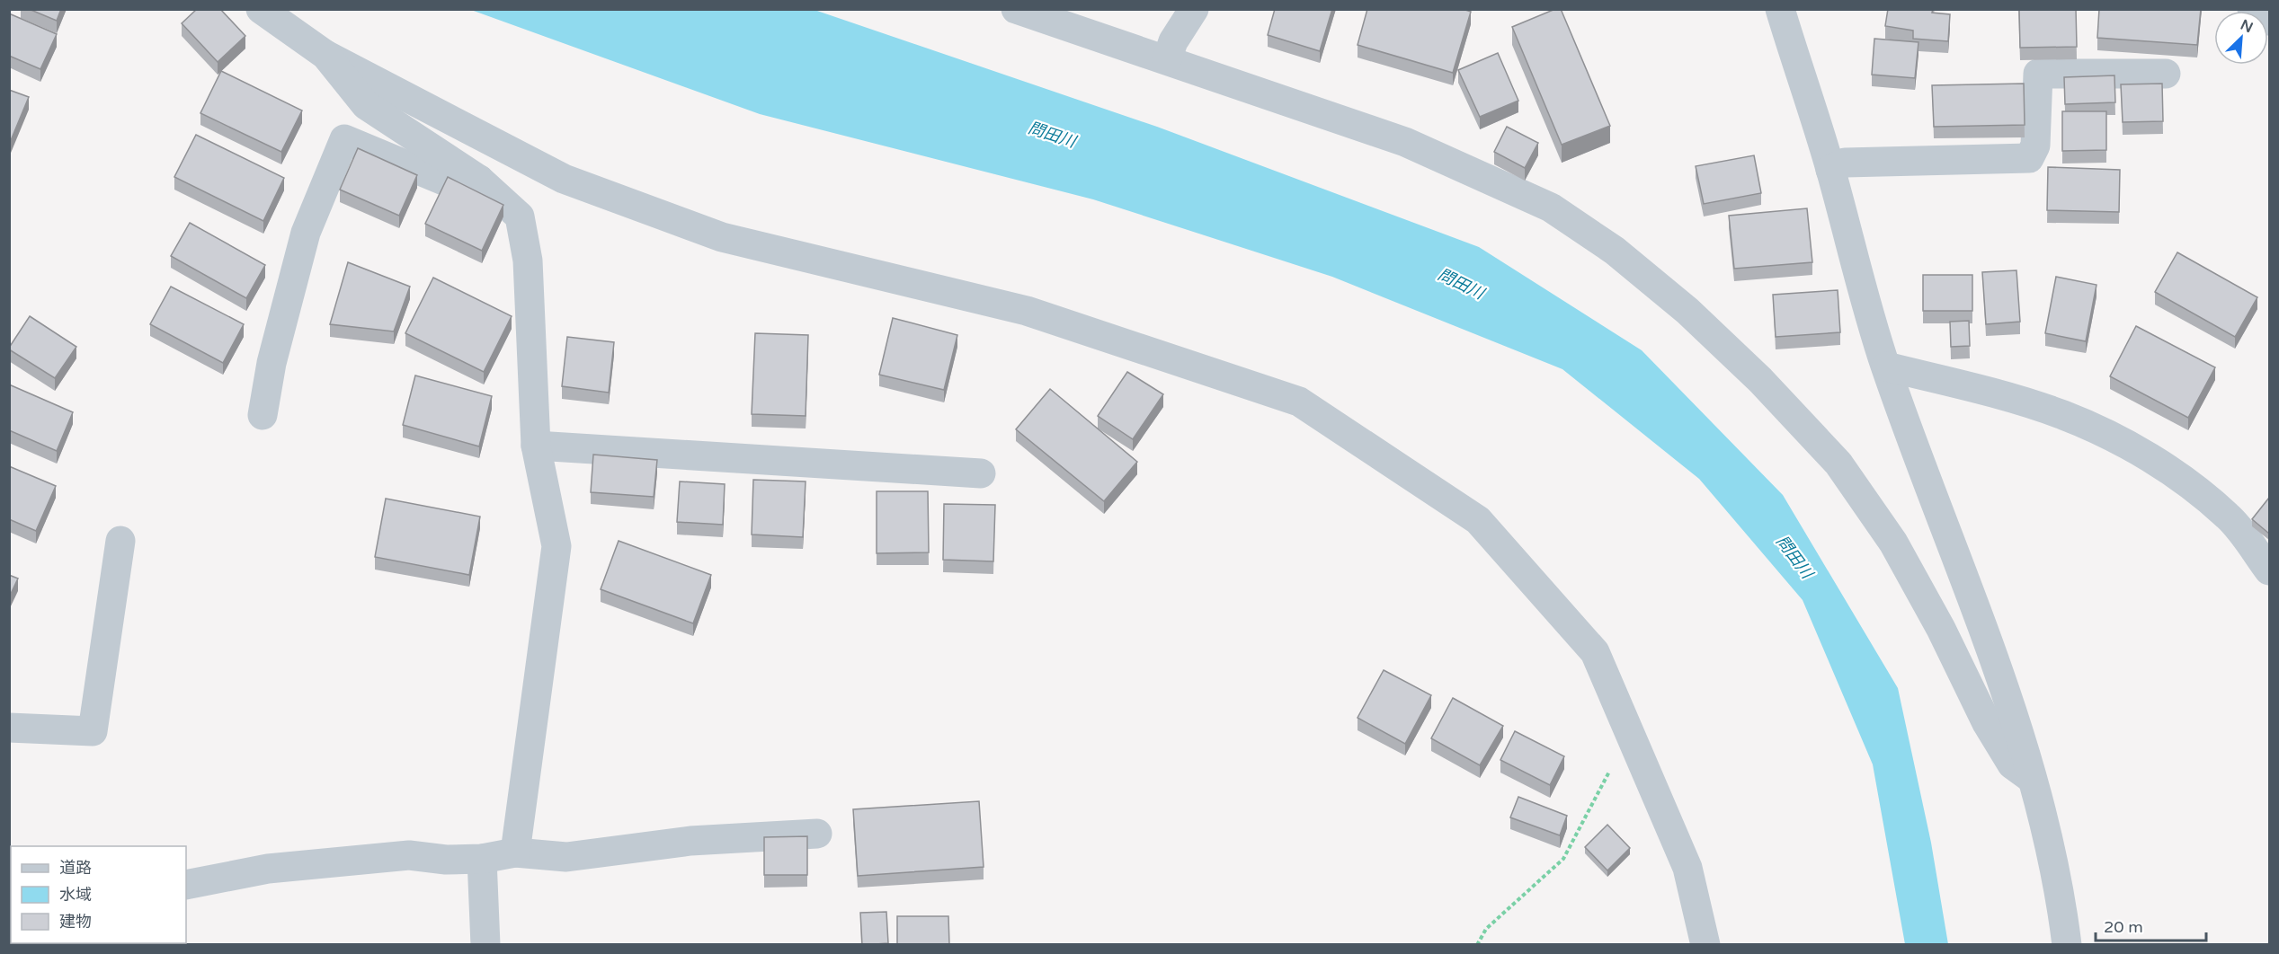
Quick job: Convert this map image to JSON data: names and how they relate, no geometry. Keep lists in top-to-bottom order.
{
  "water": ["問田川"],
  "legend": ["道路", "水域", "建物"],
  "scale_bar": "20 m",
  "north": "top right"
}
